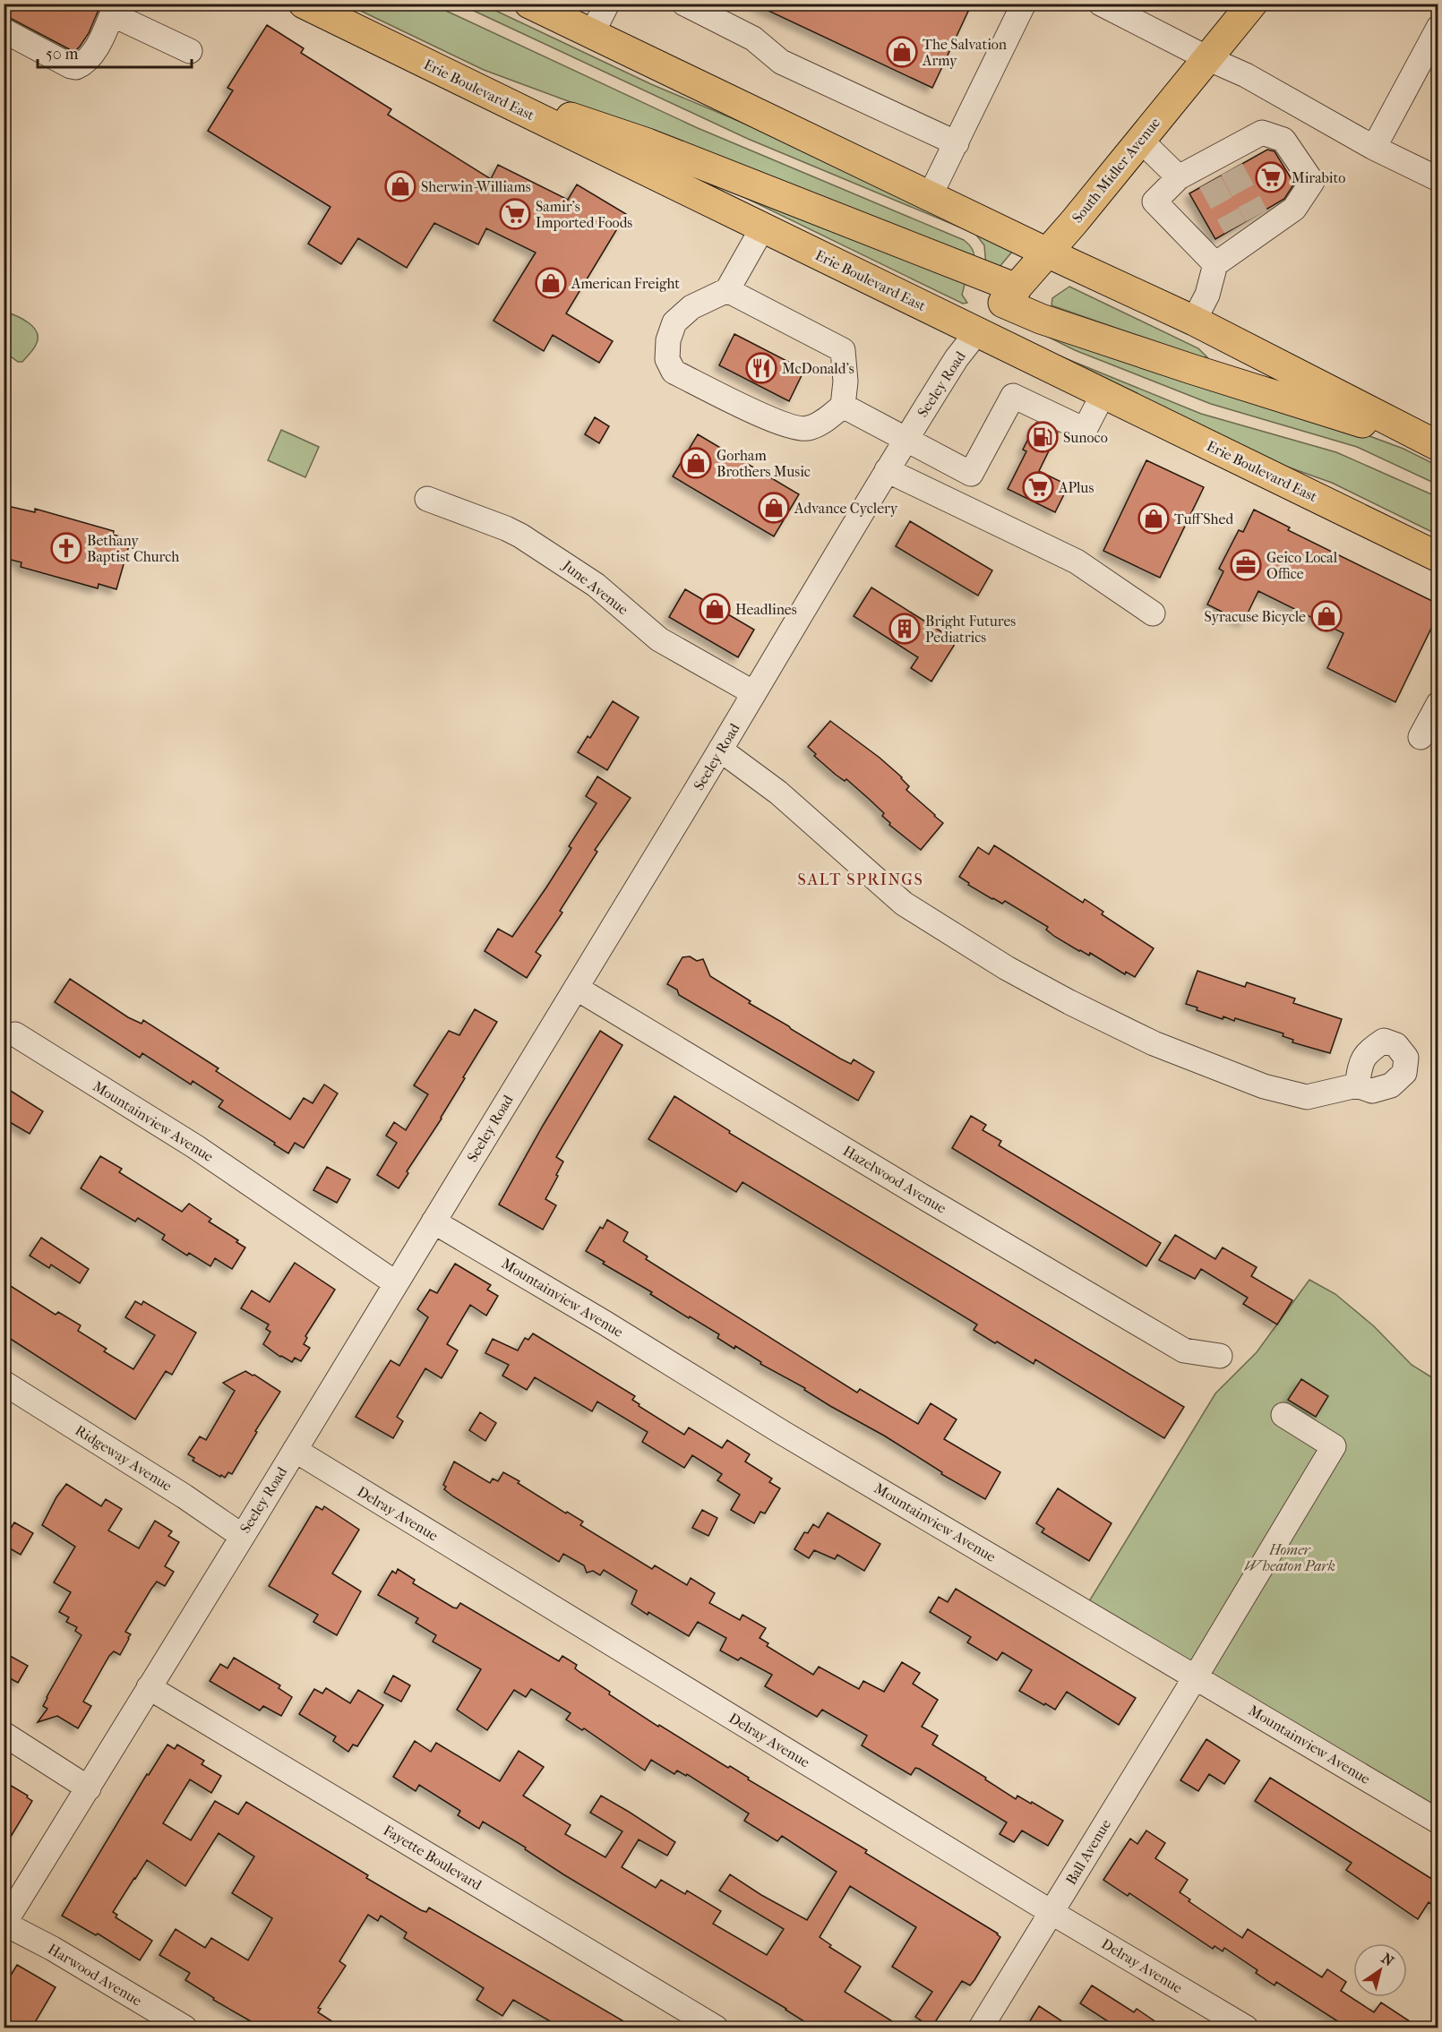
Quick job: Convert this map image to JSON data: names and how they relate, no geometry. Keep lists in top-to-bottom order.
{
  "streets": {
    "main road": ["Erie Boulevard East", "South Midler Avenue"],
    "street": [
      "Seeley Road",
      "June Avenue",
      "Mountainview Avenue",
      "Hazelwood Avenue",
      "Ridgeway Avenue",
      "Delray Avenue",
      "Ball Avenue",
      "Fayette Boulevard",
      "Harwood Avenue"
    ]
  },
  "crossings": [
    ["Erie Boulevard East", "South Midler Avenue"],
    ["Erie Boulevard East", "Seeley Road"],
    ["South Midler Avenue", "Seeley Road"],
    ["Seeley Road", "June Avenue"],
    ["Seeley Road", "Mountainview Avenue"],
    ["Seeley Road", "Hazelwood Avenue"],
    ["Seeley Road", "Ridgeway Avenue"],
    ["Seeley Road", "Delray Avenue"],
    ["Seeley Road", "Fayette Boulevard"],
    ["Seeley Road", "Harwood Avenue"],
    ["Mountainview Avenue", "Ball Avenue"],
    ["Delray Avenue", "Ball Avenue"]
  ],
  "districts": ["SALT SPRINGS"],
  "parks": ["Homer Wheaton Park"],
  "places": {
    "shop": [
      "The Salvation Army",
      "Sherwin-Williams",
      "American Freight",
      "Gorham Brothers Music",
      "Advance Cyclery",
      "Tuff Shed",
      "Headlines",
      "Syracuse Bicycle"
    ],
    "supermarket": ["Mirabito", "Samir's Imported Foods", "APlus"],
    "restaurant": ["McDonald's"],
    "fuel station": ["Sunoco"],
    "church": ["Bethany Baptist Church"],
    "office": ["Geico Local Office"],
    "building": ["Bright Futures Pediatrics"]
  },
  "scale_bar": "50 m",
  "north": "top right"
}
